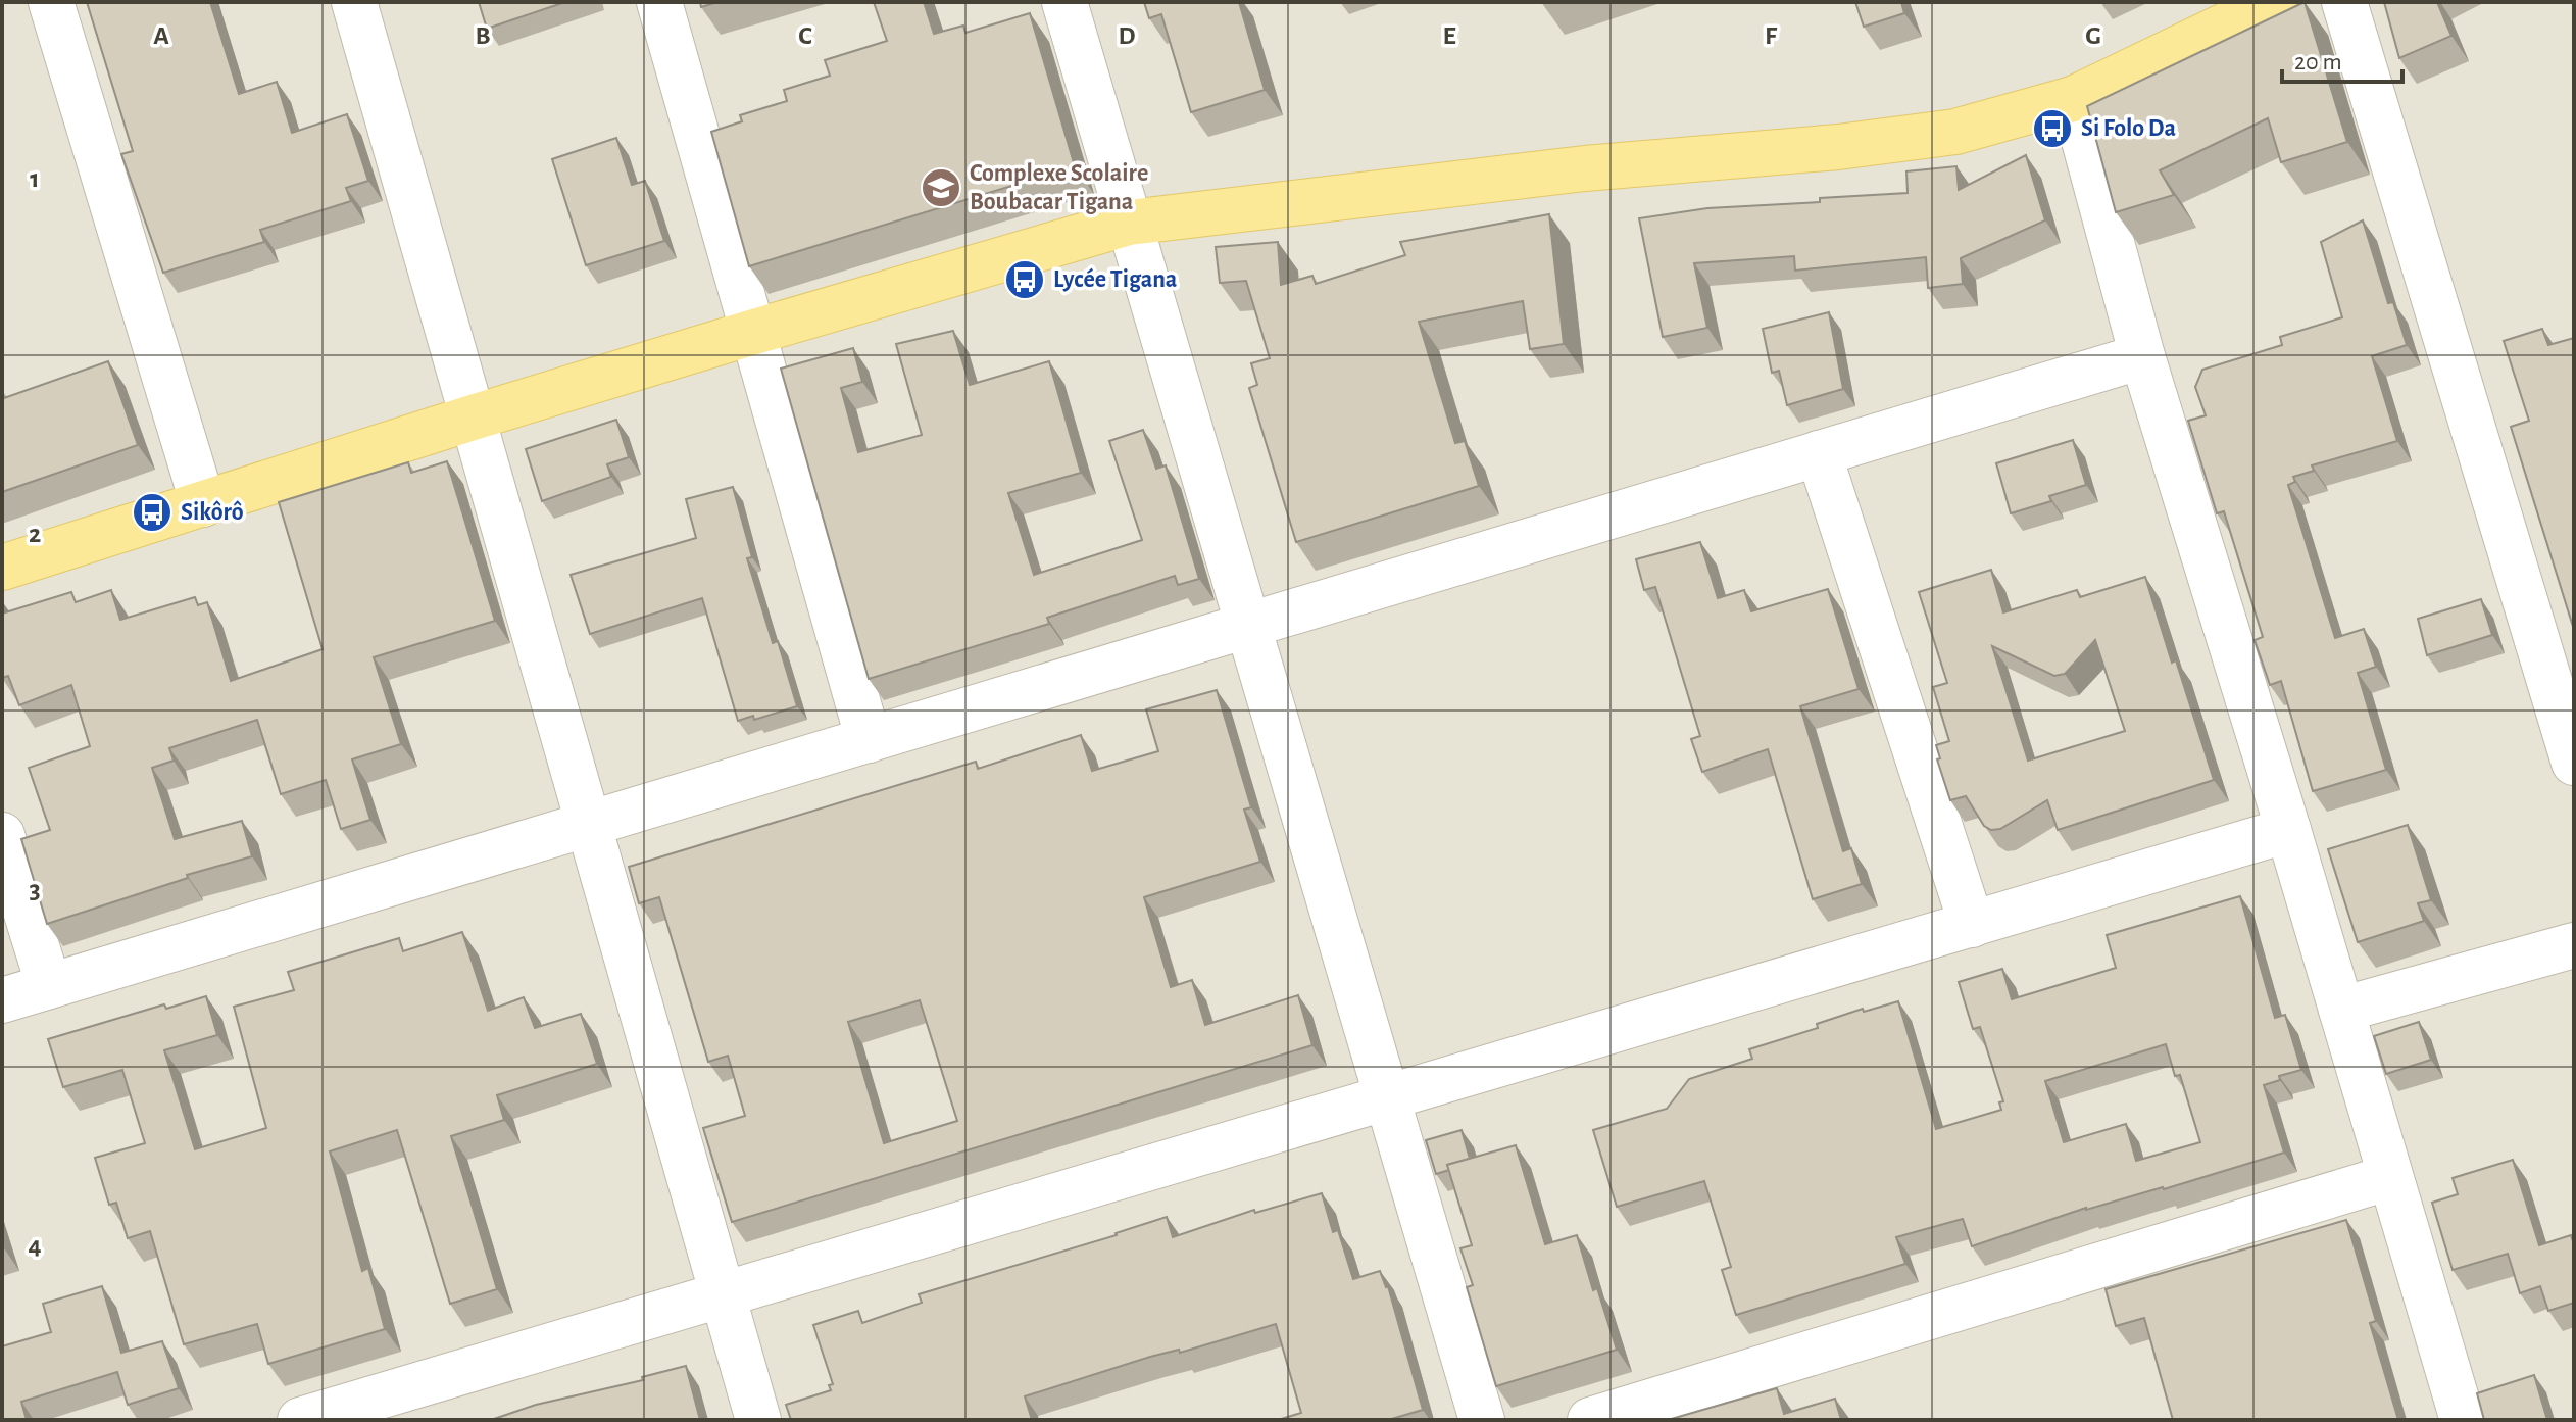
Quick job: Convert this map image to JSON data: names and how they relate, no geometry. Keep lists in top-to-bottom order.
{
  "places": {
    "bus stop": ["Si Folo Da", "Lycée Tigana", "Sikôrô"],
    "school or university": ["Complexe Scolaire Boubacar Tigana"]
  },
  "scale_bar": "20 m",
  "grid": {
    "columns": [
      "A",
      "B",
      "C",
      "D",
      "E",
      "F",
      "G"
    ],
    "rows": [
      "1",
      "2",
      "3",
      "4"
    ]
  }
}
